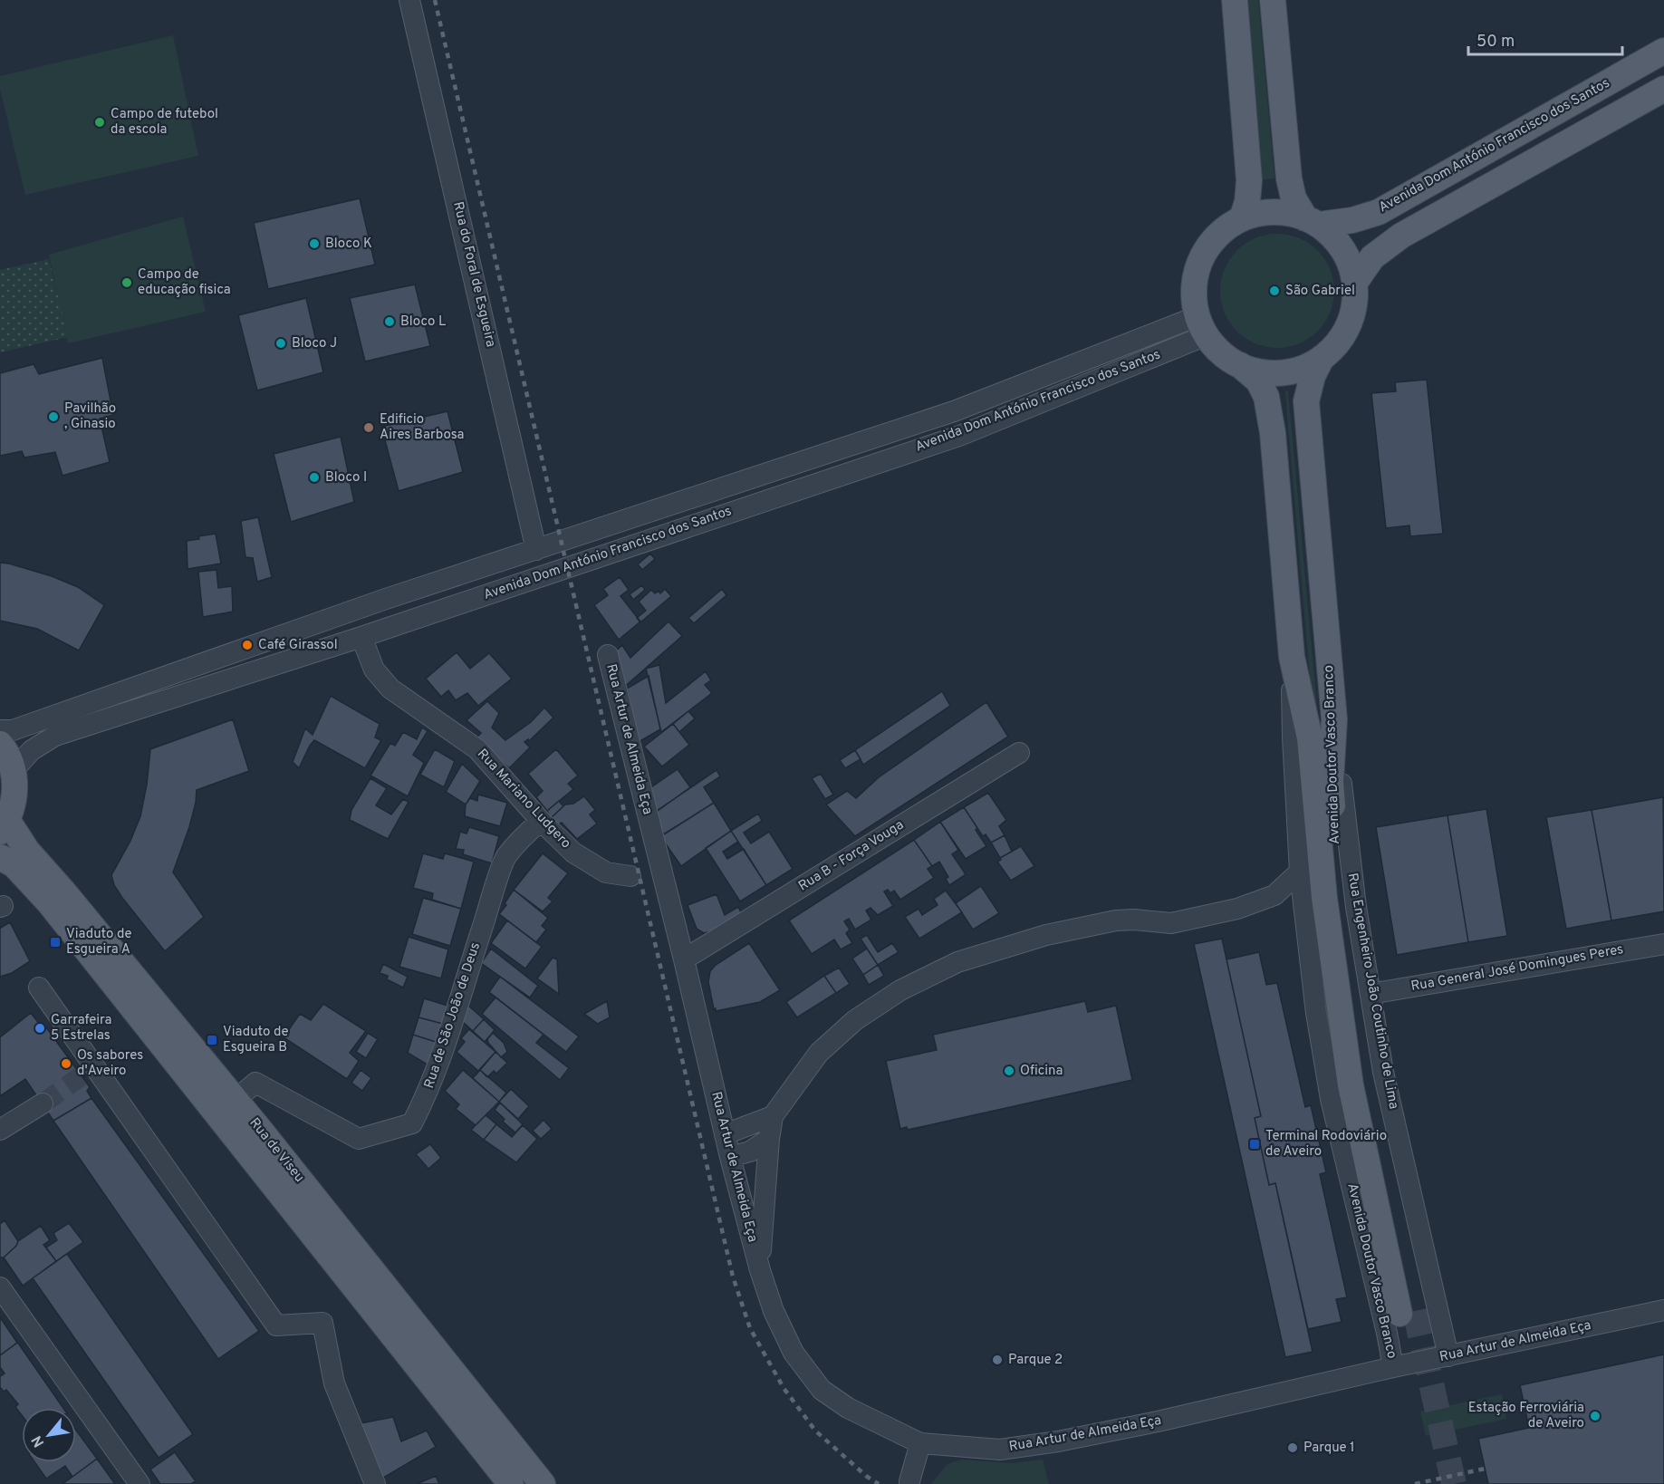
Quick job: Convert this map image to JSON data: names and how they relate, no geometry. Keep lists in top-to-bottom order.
{
  "streets": {
    "main road": ["Avenida Dom António Francisco dos Santos", "Avenida Doutor Vasco Branco", "Rua de Viseu"],
    "street": [
      "Rua do Foral de Esgueira",
      "Rua Artur de Almeida Eça",
      "Rua Mariano Ludgero",
      "Rua B - Força Vouga",
      "Rua General José Domingues Peres",
      "Rua Engenheiro João Coutinho de Lima",
      "Rua de São João de Deus"
    ]
  },
  "crossings": [
    ["Avenida Dom António Francisco dos Santos", "Rua do Foral de Esgueira"],
    ["Avenida Dom António Francisco dos Santos", "Avenida Doutor Vasco Branco"],
    ["Avenida Dom António Francisco dos Santos", "Rua Mariano Ludgero"],
    ["Avenida Dom António Francisco dos Santos", "Rua de Viseu"],
    ["Rua Artur de Almeida Eça", "Avenida Doutor Vasco Branco"],
    ["Rua Artur de Almeida Eça", "Rua B - Força Vouga"],
    ["Rua Artur de Almeida Eça", "Rua Engenheiro João Coutinho de Lima"],
    ["Avenida Doutor Vasco Branco", "Rua Engenheiro João Coutinho de Lima"],
    ["Rua Mariano Ludgero", "Rua de São João de Deus"],
    ["Rua General José Domingues Peres", "Rua Engenheiro João Coutinho de Lima"],
    ["Rua de São João de Deus", "Rua de Viseu"]
  ],
  "places": {
    "other": [
      "Campo de futebol da escola",
      "Bloco K",
      "Campo de educação fisica",
      "São Gabriel",
      "Bloco L",
      "Bloco J",
      "Pavilhão , Ginasio",
      "Edificio Aires Barbosa",
      "Bloco I",
      "Café Girassol",
      "Garrafeira 5 Estrelas",
      "Os sabores d'Aveiro",
      "Oficina",
      "Parque 2",
      "Estação Ferroviária de Aveiro",
      "Parque 1"
    ],
    "transit": ["Viaduto de Esgueira A", "Viaduto de Esgueira B", "Terminal Rodoviário de Aveiro"]
  },
  "scale_bar": "50 m",
  "north": "bottom left"
}
